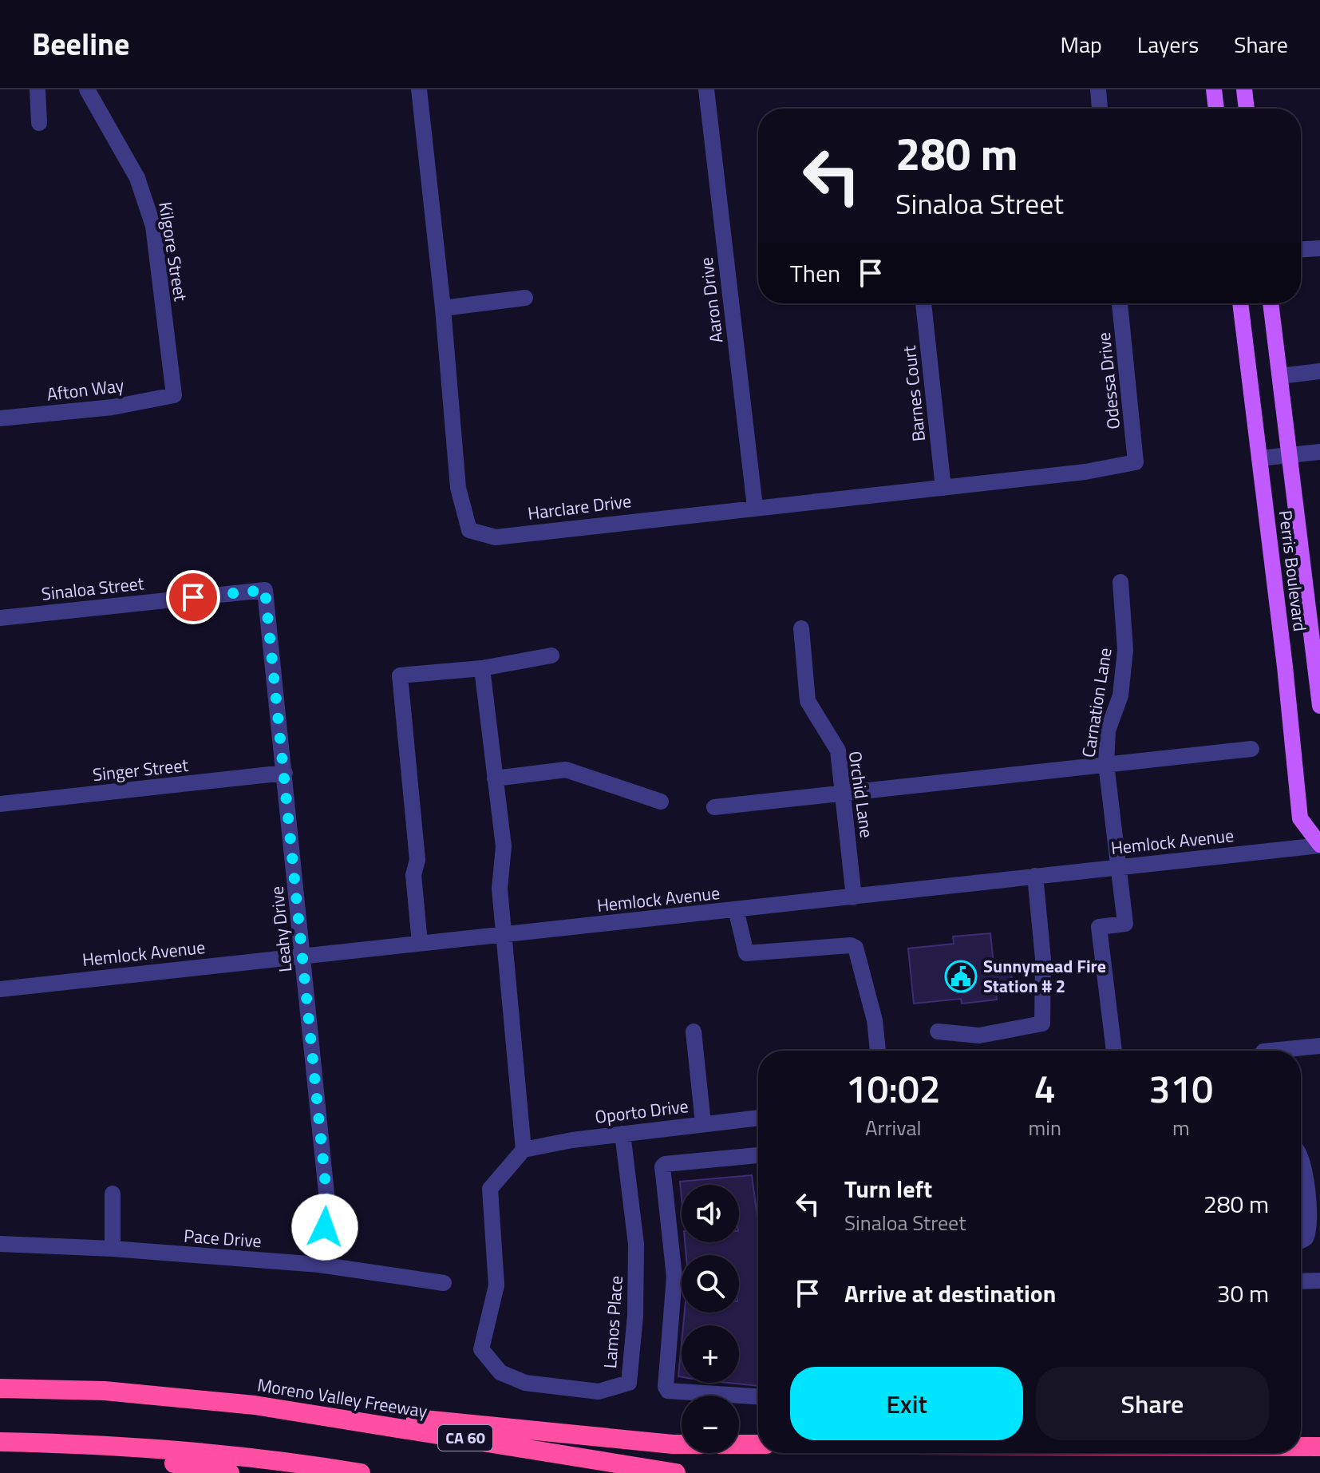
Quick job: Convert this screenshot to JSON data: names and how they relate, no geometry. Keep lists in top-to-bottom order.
{
  "streets": {
    "highway": ["Moreno Valley Freeway", "CA 60"],
    "main road": ["Perris Boulevard"],
    "street": [
      "Kilgore Street",
      "Aaron Drive",
      "Odessa Drive",
      "Afton Way",
      "Barnes Court",
      "Harclare Drive",
      "Sinaloa Street",
      "Carnation Lane",
      "Singer Street",
      "Orchid Lane",
      "Hemlock Avenue",
      "Leahy Drive",
      "Oporto Drive",
      "Pace Drive",
      "Lamos Place"
    ]
  },
  "crossings": [
    ["Kilgore Street", "Afton Way"],
    ["Aaron Drive", "Harclare Drive"],
    ["Odessa Drive", "Harclare Drive"],
    ["Barnes Court", "Harclare Drive"],
    ["Perris Boulevard", "Hemlock Avenue"],
    ["Sinaloa Street", "Leahy Drive"],
    ["Carnation Lane", "Hemlock Avenue"],
    ["Singer Street", "Leahy Drive"],
    ["Orchid Lane", "Hemlock Avenue"],
    ["Hemlock Avenue", "Leahy Drive"],
    ["Leahy Drive", "Pace Drive"],
    ["Oporto Drive", "Lamos Place"]
  ],
  "places": {
    "public building": ["Sunnymead Fire Station # 2"]
  },
  "page": {
    "header": "Beeline",
    "nav": ["Map", "Layers", "Share"],
    "turn": ["280 m", "Sinaloa Street"],
    "then": "Then",
    "eta": [
      "10:02",
      "Arrival",
      "4",
      "min",
      "310",
      "m"
    ],
    "list": [
      {
        "name": "Turn left",
        "note": "Sinaloa Street",
        "value": "280 m"
      },
      {
        "name": "Arrive at destination",
        "value": "30 m"
      }
    ],
    "map_buttons": ["+", "−"],
    "buttons": ["Exit", "Share"]
  }
}
